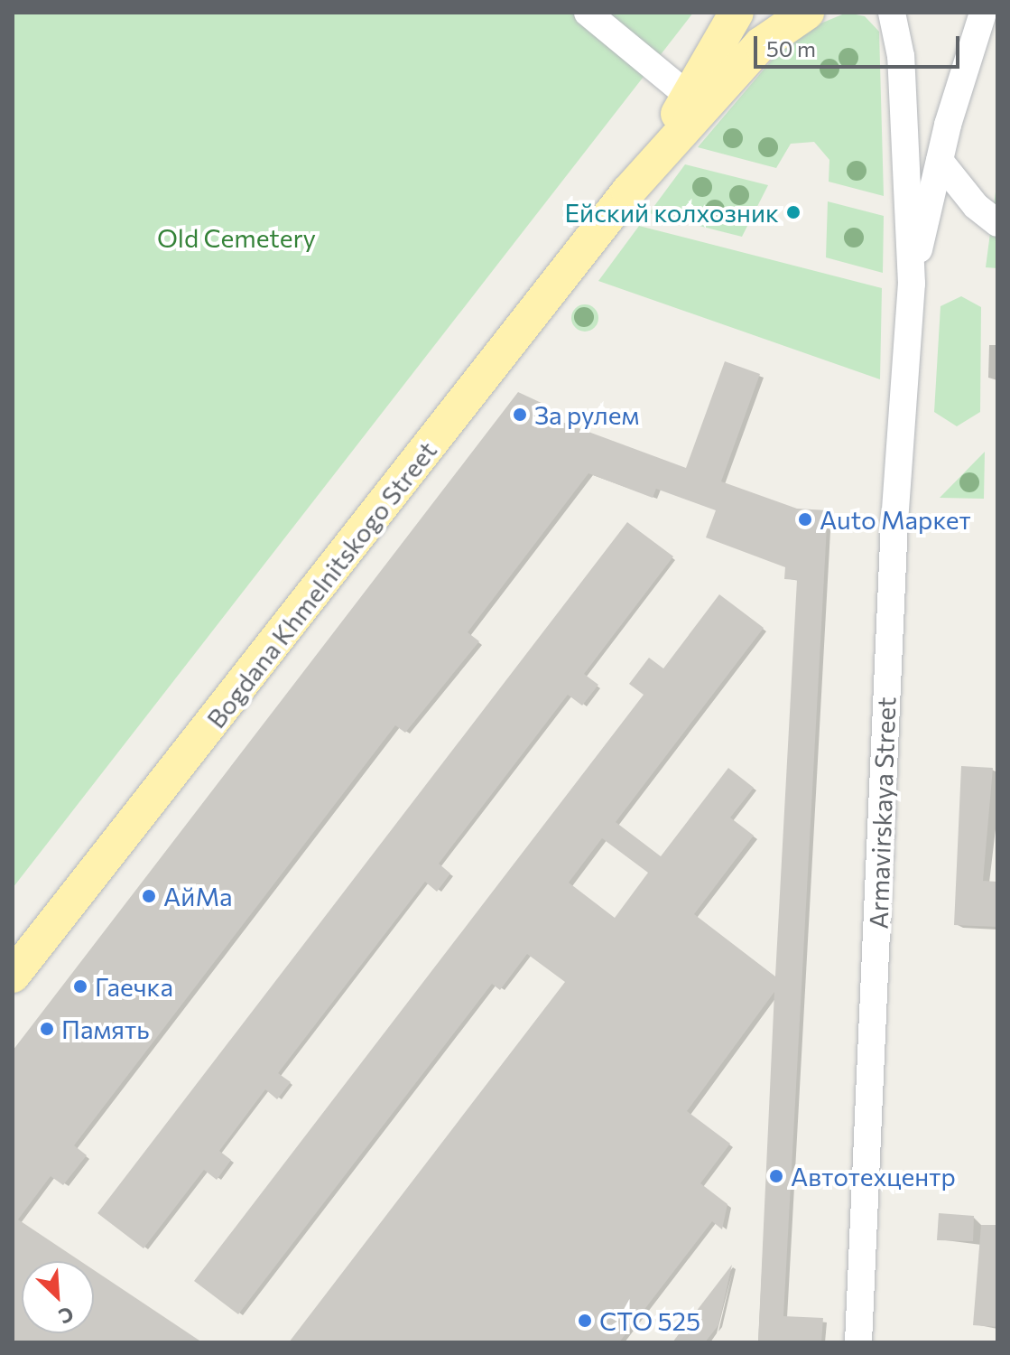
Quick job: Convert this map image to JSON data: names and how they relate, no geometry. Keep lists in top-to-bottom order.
{
  "streets": {
    "main road": ["Bogdana Khmelnitskogo Street"],
    "street": ["Armavirskaya Street"]
  },
  "parks": ["Old Cemetery"],
  "places": [
    "Ейский колхозник",
    "За рулем",
    "Auto Маркет",
    "АйМа",
    "Гаечка",
    "Память",
    "Автотехцентр",
    "СТО 525"
  ],
  "scale_bar": "50 m",
  "north": "bottom right"
}
